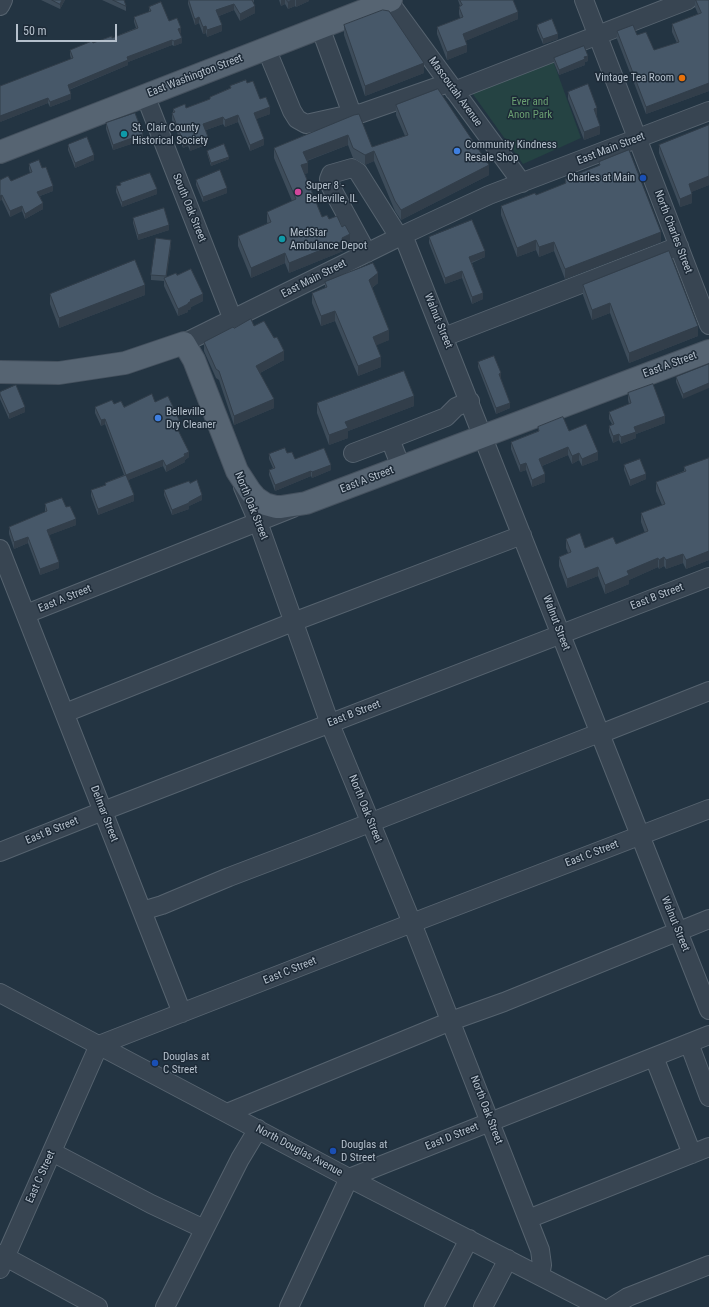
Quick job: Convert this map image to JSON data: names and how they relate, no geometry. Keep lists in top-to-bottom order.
{
  "streets": {
    "main road": [
      "East Washington Street",
      "East Main Street",
      "East A Street",
      "North Oak Street"
    ],
    "street": [
      "Mascoutah Avenue",
      "South Oak Street",
      "North Charles Street",
      "Walnut Street",
      "East B Street",
      "Delmar Street",
      "East C Street",
      "East D Street",
      "North Douglas Avenue"
    ]
  },
  "crossings": [
    ["East Washington Street", "Mascoutah Avenue"],
    ["East Washington Street", "South Oak Street"],
    ["Mascoutah Avenue", "East Main Street"],
    ["East Main Street", "South Oak Street"],
    ["East Main Street", "North Charles Street"],
    ["East Main Street", "Walnut Street"],
    ["East Main Street", "North Oak Street"],
    ["Walnut Street", "East A Street"],
    ["Walnut Street", "East B Street"],
    ["Walnut Street", "East C Street"],
    ["East A Street", "North Oak Street"],
    ["East A Street", "Delmar Street"],
    ["North Oak Street", "East B Street"],
    ["North Oak Street", "East C Street"],
    ["North Oak Street", "East D Street"],
    ["North Oak Street", "North Douglas Avenue"],
    ["East B Street", "Delmar Street"],
    ["Delmar Street", "East C Street"],
    ["East C Street", "North Douglas Avenue"],
    ["East D Street", "North Douglas Avenue"]
  ],
  "parks": ["Ever and Anon Park"],
  "places": [
    "Vintage Tea Room",
    "St. Clair County Historical Society",
    "Community Kindness Resale Shop",
    "Charles at Main",
    "Super 8 - Belleville, IL",
    "MedStar Ambulance Depot",
    "Belleville Dry Cleaner",
    "Douglas at C Street",
    "Douglas at D Street"
  ],
  "scale_bar": "50 m"
}
